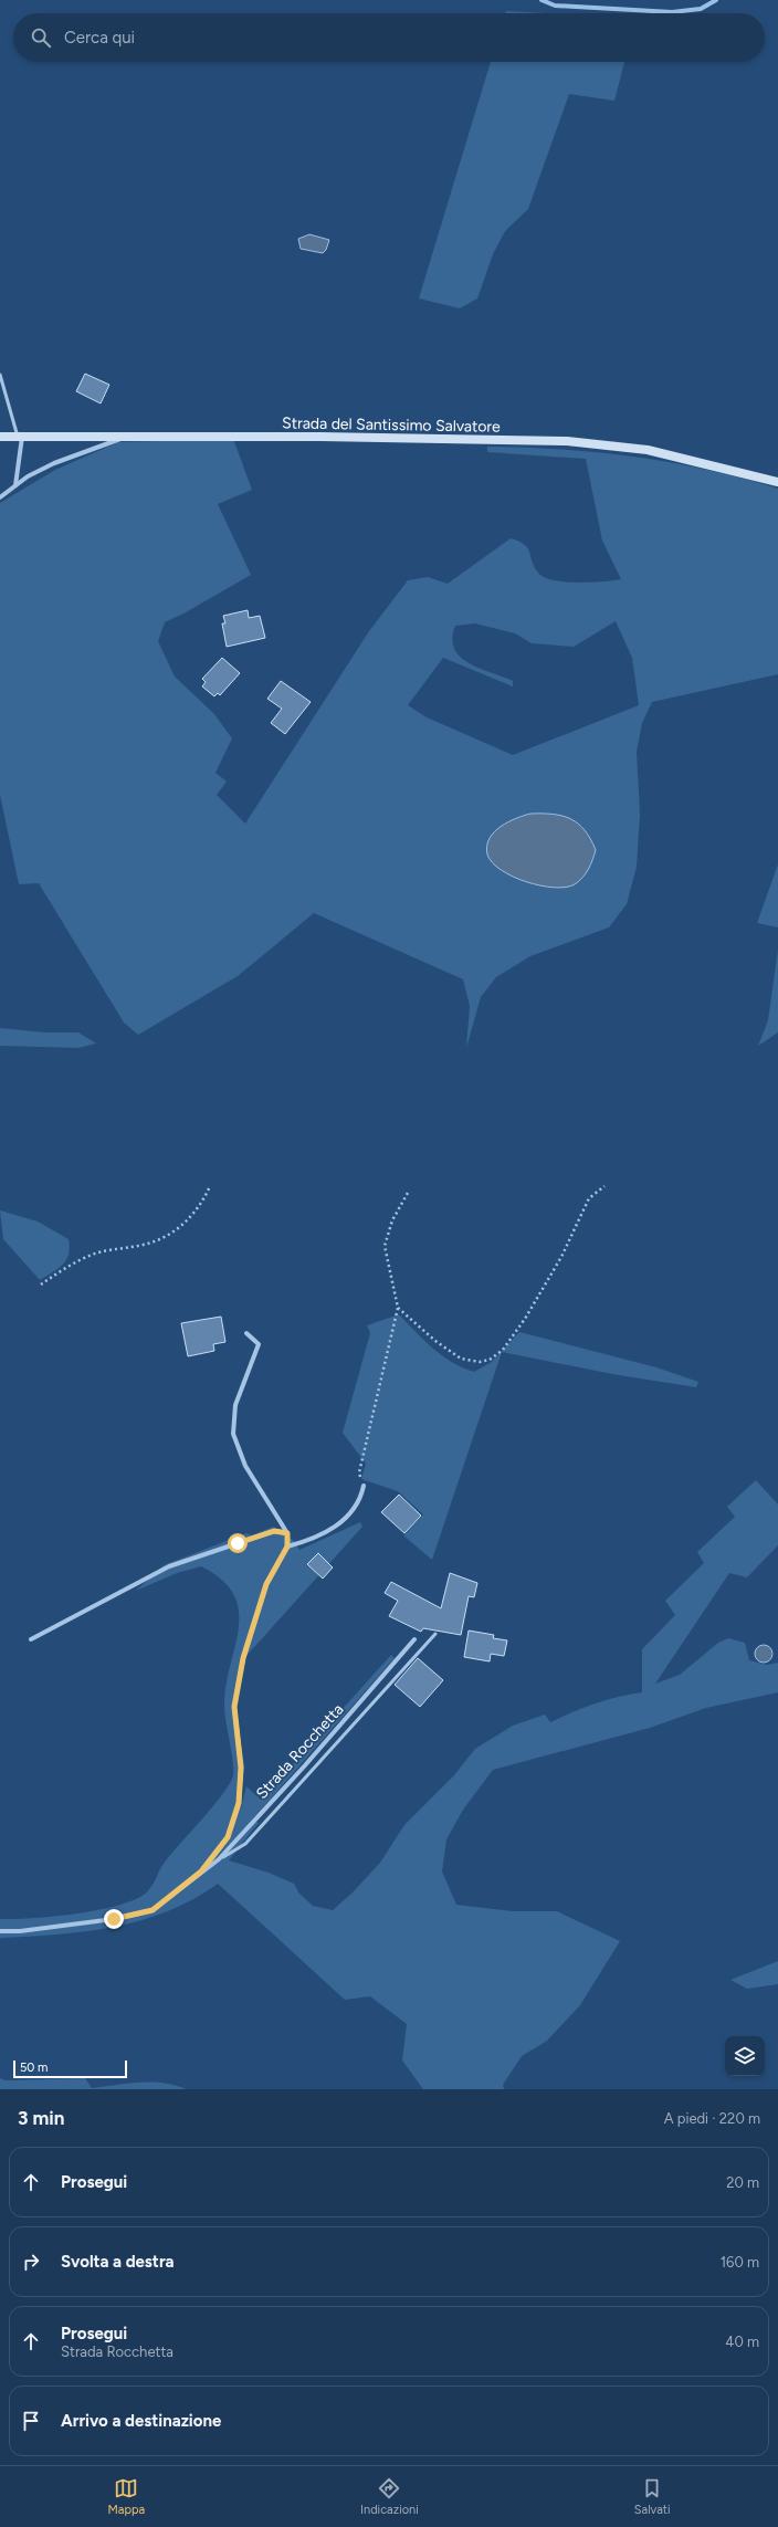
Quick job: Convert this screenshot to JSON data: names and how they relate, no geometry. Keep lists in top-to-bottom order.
{
  "streets": {
    "street": ["Strada del Santissimo Salvatore", "Strada Rocchetta"]
  },
  "scale_bar": "50 m",
  "page": {
    "search": "Cerca qui",
    "scale": "50 m",
    "heading": ["3 min", "A piedi · 220 m"],
    "list": [
      ["Prosegui", "20 m"],
      ["Svolta a destra", "160 m"],
      ["Prosegui", "Strada Rocchetta", "40 m"],
      "Arrivo a destinazione"
    ],
    "nav": ["Mappa", "Indicazioni", "Salvati"]
  }
}
